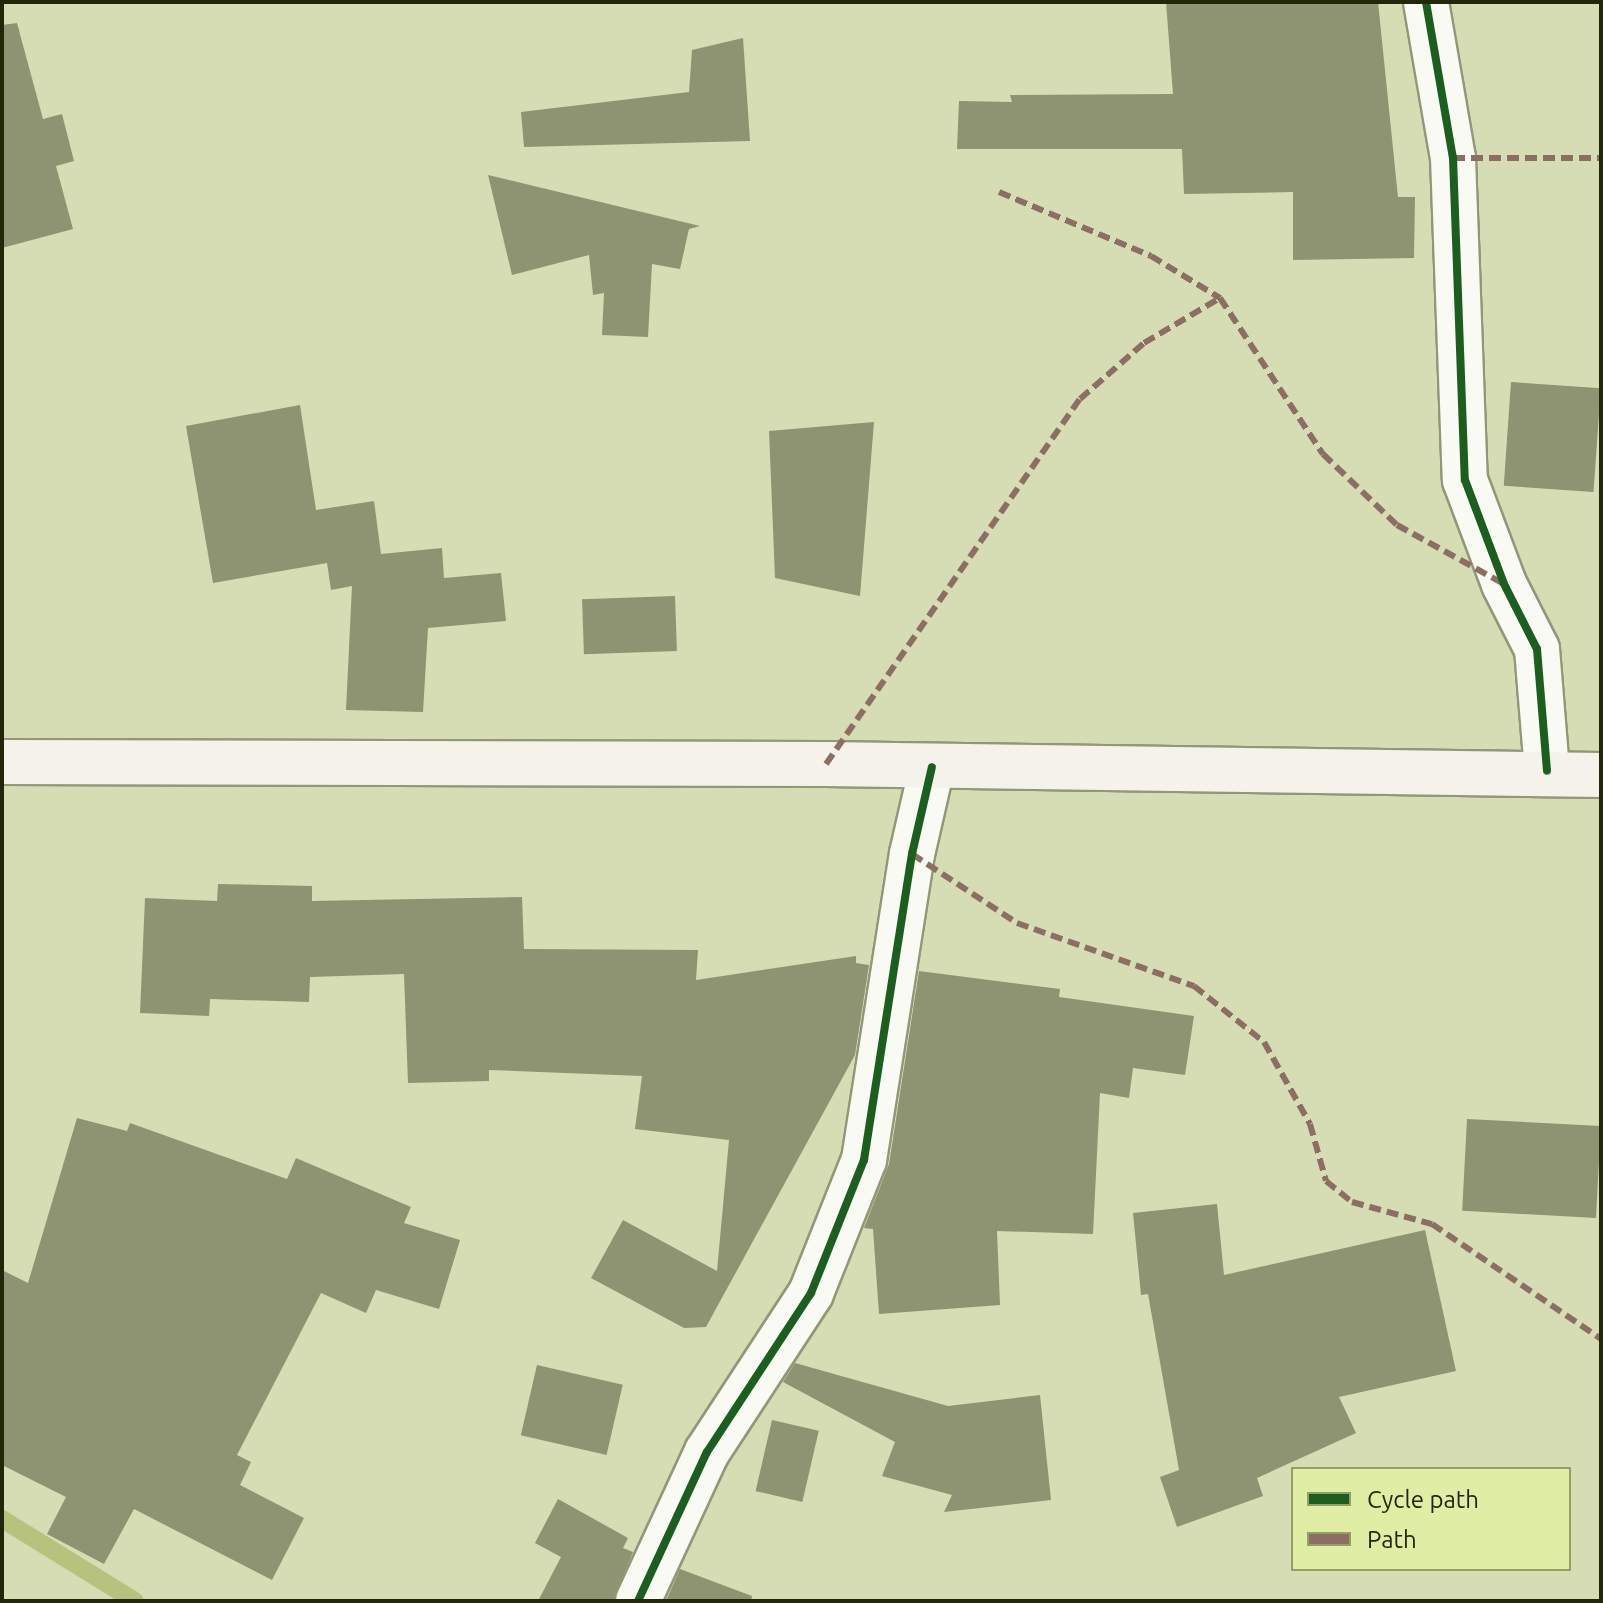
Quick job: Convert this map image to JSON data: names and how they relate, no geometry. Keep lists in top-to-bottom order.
{
  "legend": ["Cycle path", "Path"]
}
